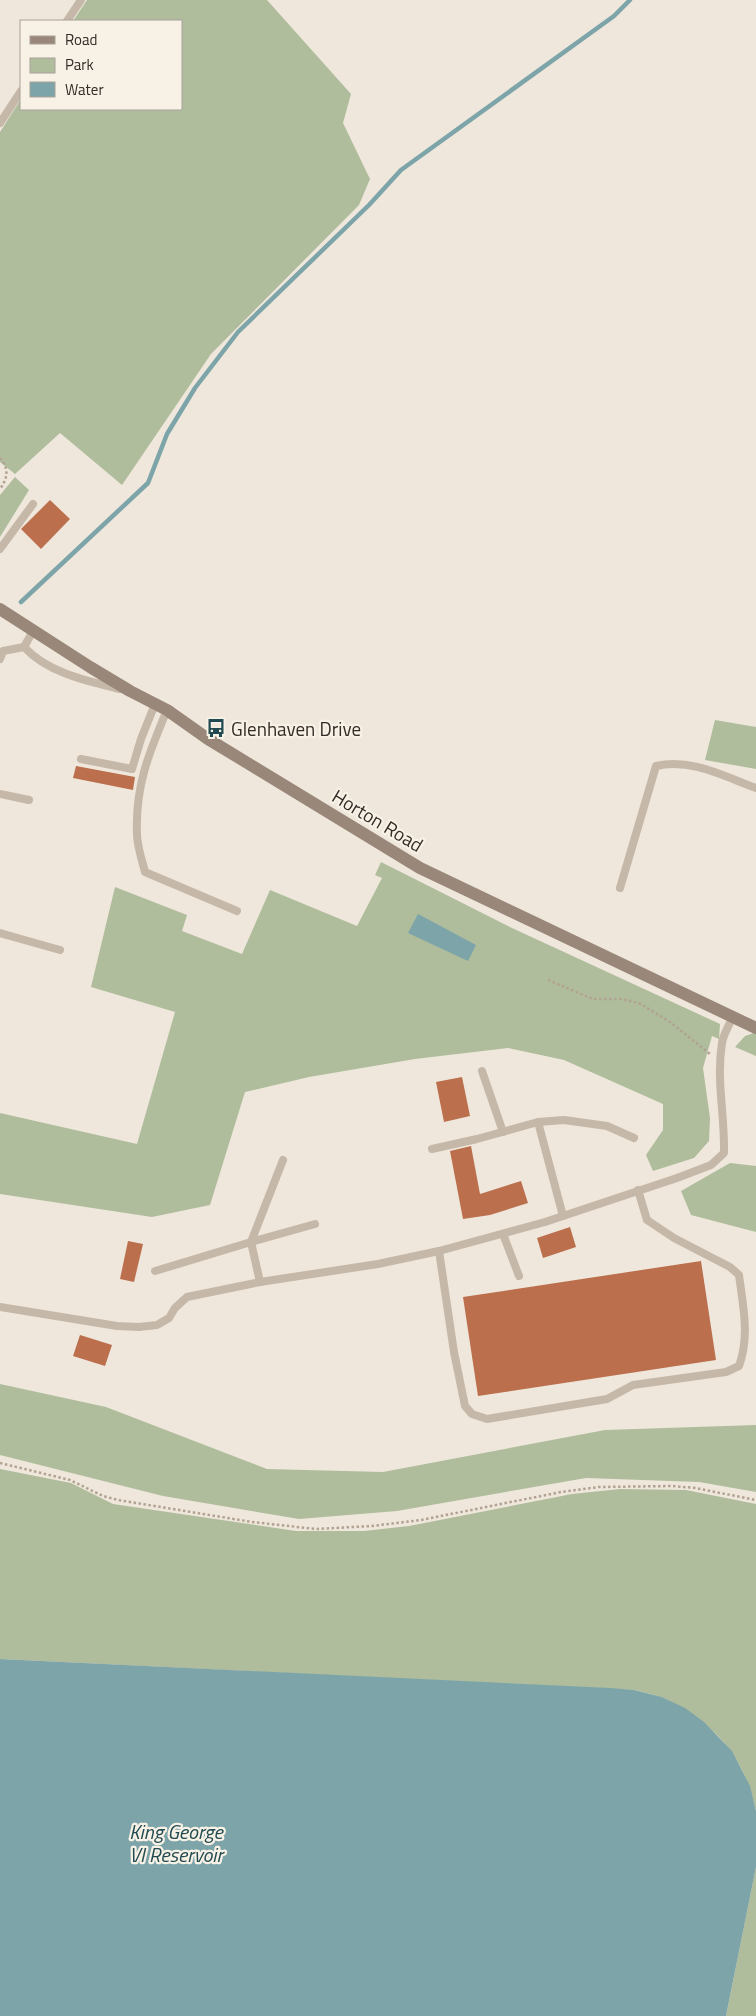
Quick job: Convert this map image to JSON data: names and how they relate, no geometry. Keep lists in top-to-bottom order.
{
  "streets": {
    "street": ["Horton Road"]
  },
  "water": ["King George VI Reservoir"],
  "places": {
    "bus stop": ["Glenhaven Drive"]
  },
  "legend": ["Road", "Park", "Water"]
}
